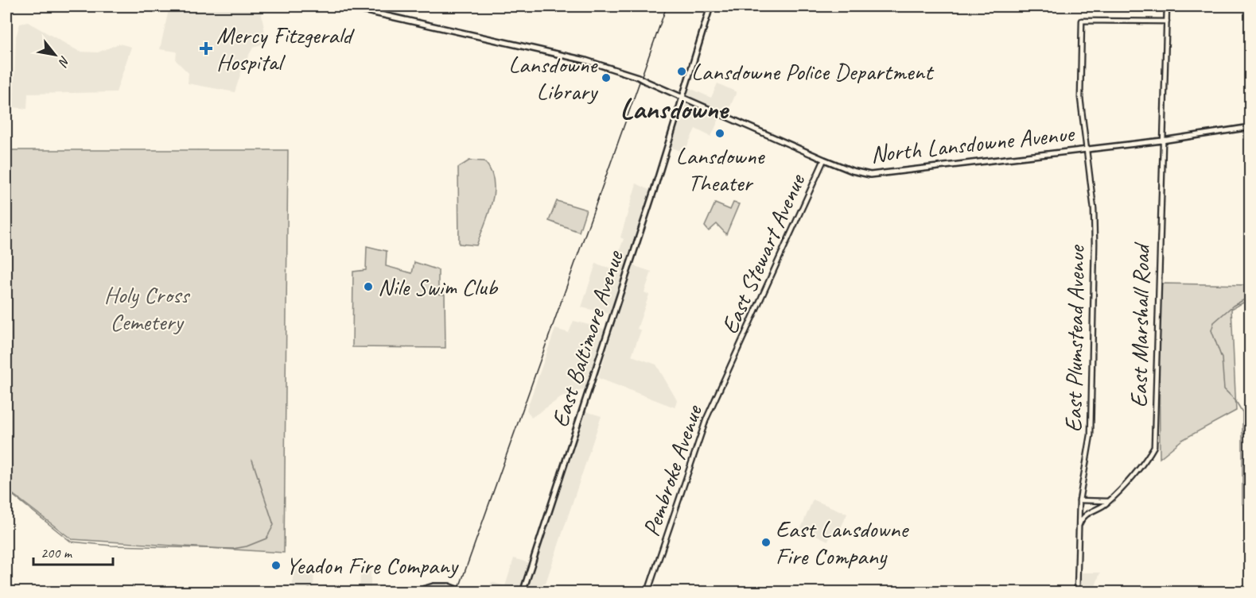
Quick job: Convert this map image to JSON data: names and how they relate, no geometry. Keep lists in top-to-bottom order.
{
  "streets": {
    "main road": [
      "North Lansdowne Avenue",
      "East Stewart Avenue",
      "East Marshall Road",
      "East Baltimore Avenue",
      "East Plumstead Avenue",
      "Pembroke Avenue"
    ]
  },
  "crossings": [
    ["North Lansdowne Avenue", "East Stewart Avenue"],
    ["North Lansdowne Avenue", "East Marshall Road"],
    ["North Lansdowne Avenue", "East Baltimore Avenue"],
    ["North Lansdowne Avenue", "East Plumstead Avenue"],
    ["East Stewart Avenue", "Pembroke Avenue"],
    ["East Marshall Road", "East Plumstead Avenue"]
  ],
  "districts": ["Lansdowne"],
  "parks": ["Holy Cross Cemetery"],
  "places": {
    "health": ["Mercy Fitzgerald Hospital"],
    "other": [
      "Lansdowne Police Department",
      "Lansdowne Library",
      "Lansdowne Theater",
      "Nile Swim Club",
      "East Lansdowne Fire Company",
      "Yeadon Fire Company"
    ]
  },
  "scale_bar": "200 m",
  "north": "bottom right"
}
